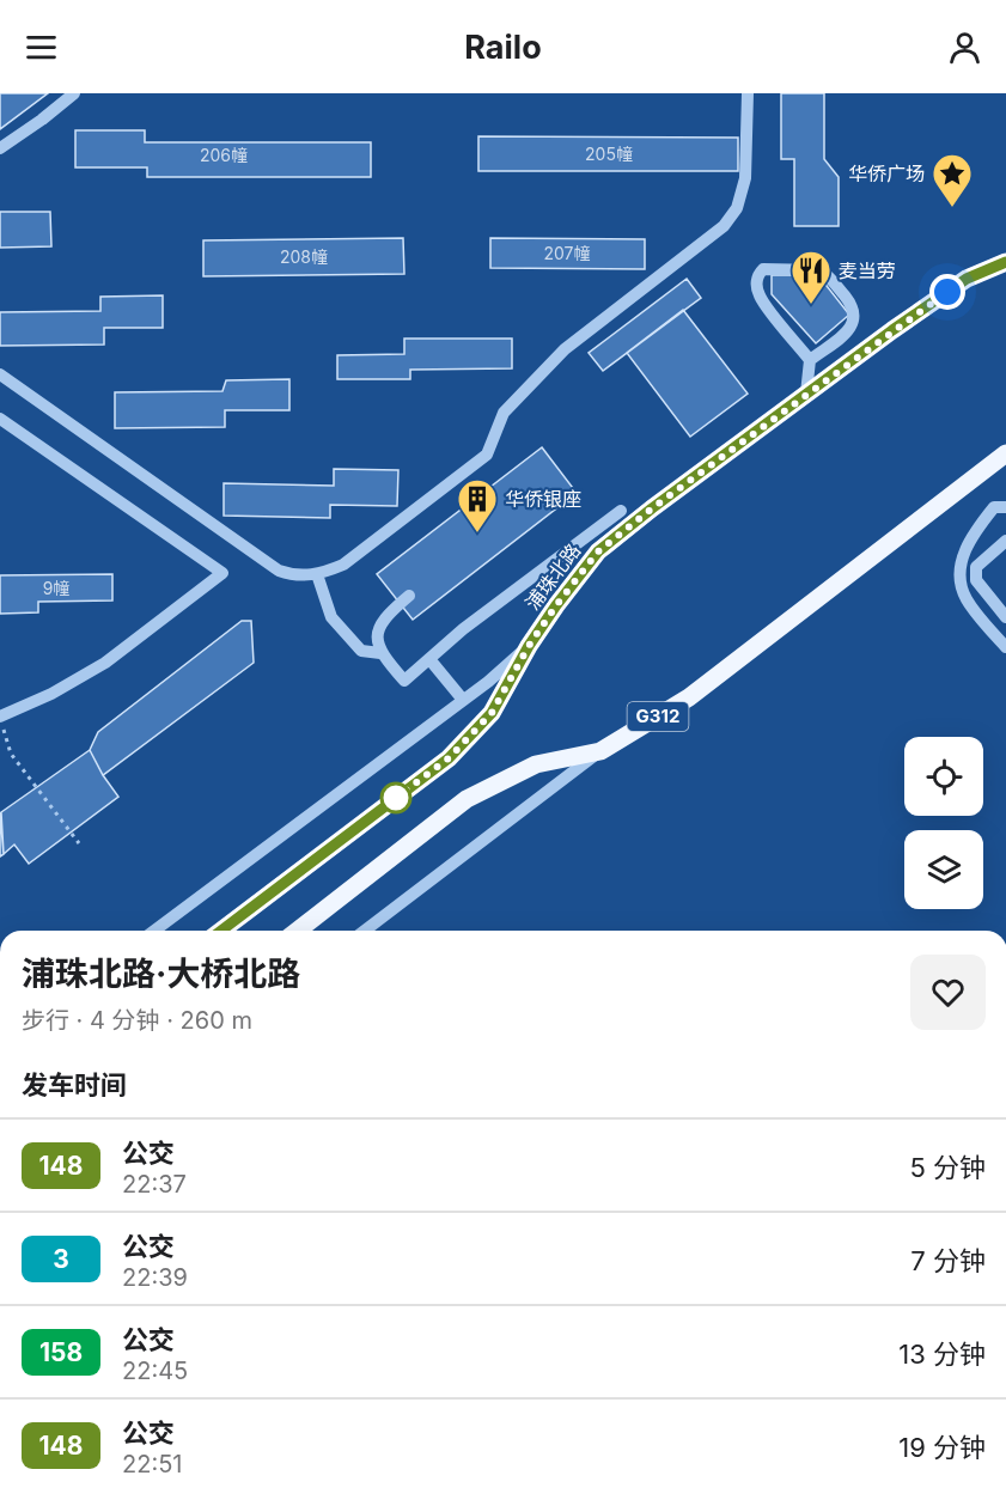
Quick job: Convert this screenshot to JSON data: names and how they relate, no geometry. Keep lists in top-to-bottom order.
{
  "streets": {
    "main road": ["浦珠北路", "G312"]
  },
  "places": {
    "place": ["华侨广场"],
    "restaurant": ["麦当劳"],
    "building": ["华侨银座"]
  },
  "lines": ["bus line 148"],
  "house_numbers": [
    "205幢",
    "206幢",
    "207幢",
    "208幢",
    "9幢"
  ],
  "page": {
    "header": "Railo",
    "heading": [
      ["浦珠北路·大桥北路", "步行 · 4 分钟 · 260 m"],
      "发车时间"
    ],
    "list": [
      {
        "mark": "148",
        "name": "公交",
        "note": "22:37",
        "value": "5 分钟"
      },
      {
        "mark": "3",
        "name": "公交",
        "note": "22:39",
        "value": "7 分钟"
      },
      {
        "mark": "158",
        "name": "公交",
        "note": "22:45",
        "value": "13 分钟"
      },
      {
        "mark": "148",
        "name": "公交",
        "note": "22:51",
        "value": "19 分钟"
      }
    ]
  }
}
